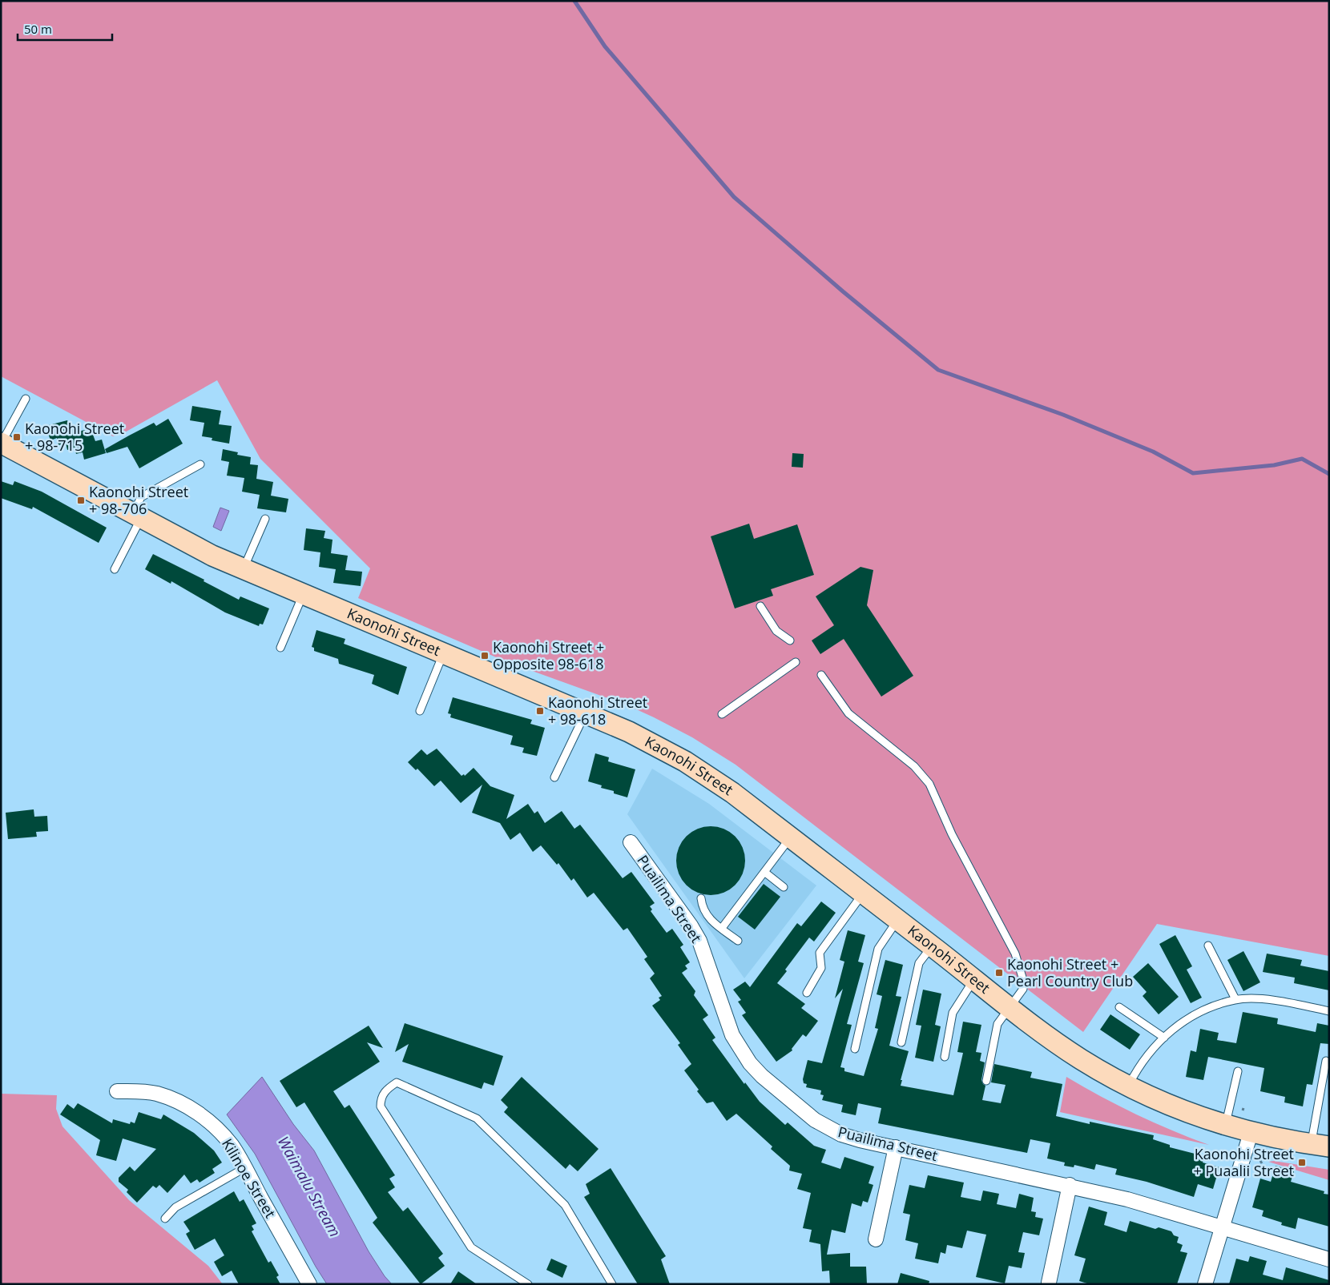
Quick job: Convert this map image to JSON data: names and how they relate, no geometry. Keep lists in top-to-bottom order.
{
  "streets": {
    "street": ["Kaonohi Street", "Puailima Street", "Kilinoe Street"]
  },
  "water": ["Waimalu Stream"],
  "places": {
    "transit": [
      "Kaonohi Street + 98-715",
      "Kaonohi Street + 98-706",
      "Kaonohi Street + Opposite 98-618",
      "Kaonohi Street + 98-618",
      "Kaonohi Street + Pearl Country Club",
      "Kaonohi Street + Puaalii Street"
    ]
  },
  "scale_bar": "50 m"
}
